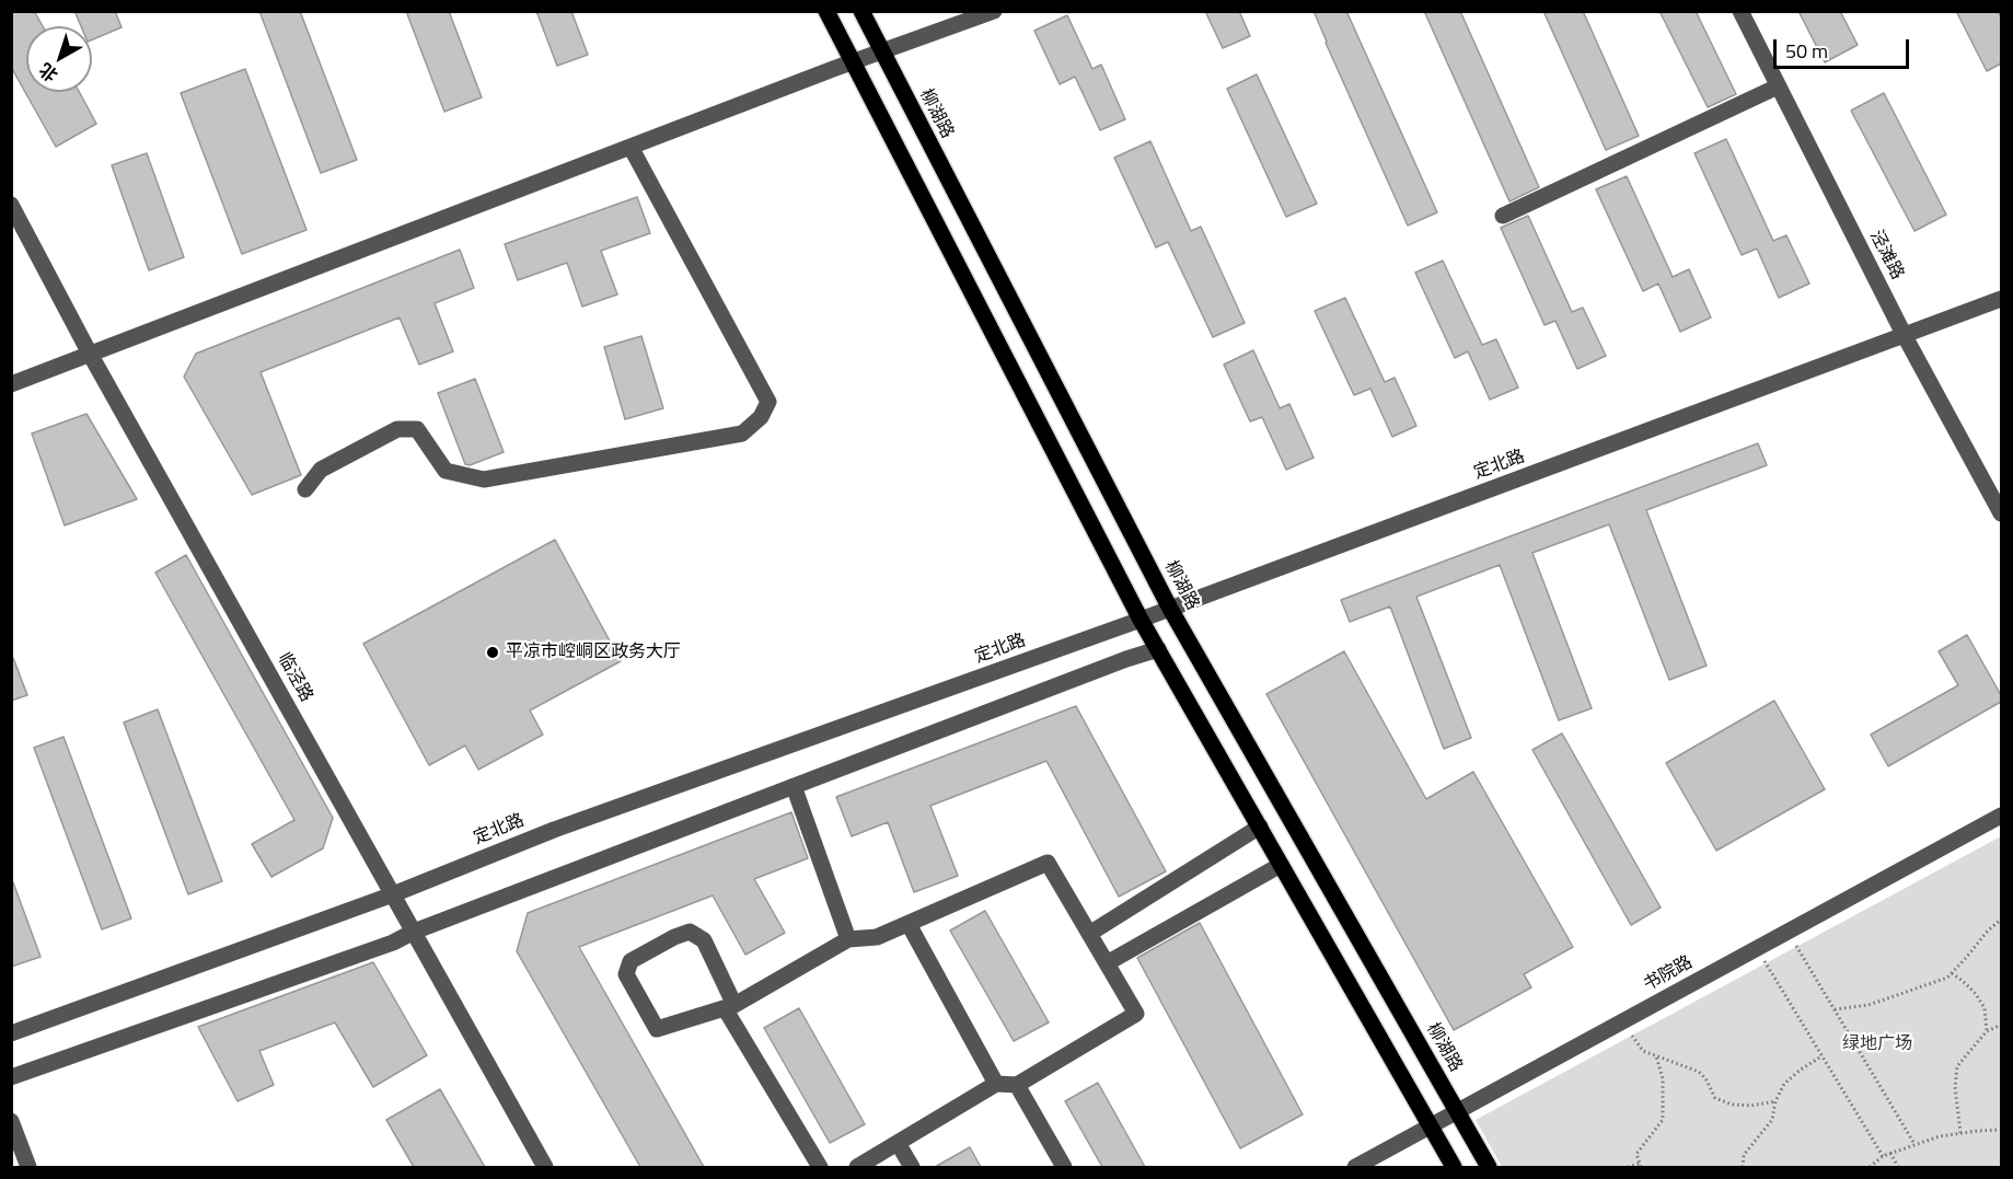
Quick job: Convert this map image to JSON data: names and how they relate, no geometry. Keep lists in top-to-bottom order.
{
  "streets": {
    "main road": ["柳湖路"],
    "street": [
      "泾滩路",
      "定北路",
      "临泾路",
      "书院路"
    ]
  },
  "crossings": [
    ["柳湖路", "定北路"],
    ["柳湖路", "书院路"],
    ["泾滩路", "定北路"],
    ["定北路", "临泾路"]
  ],
  "parks": ["绿地广场"],
  "places": ["平凉市崆峒区政务大厅"],
  "scale_bar": "50 m",
  "north": "bottom left"
}
